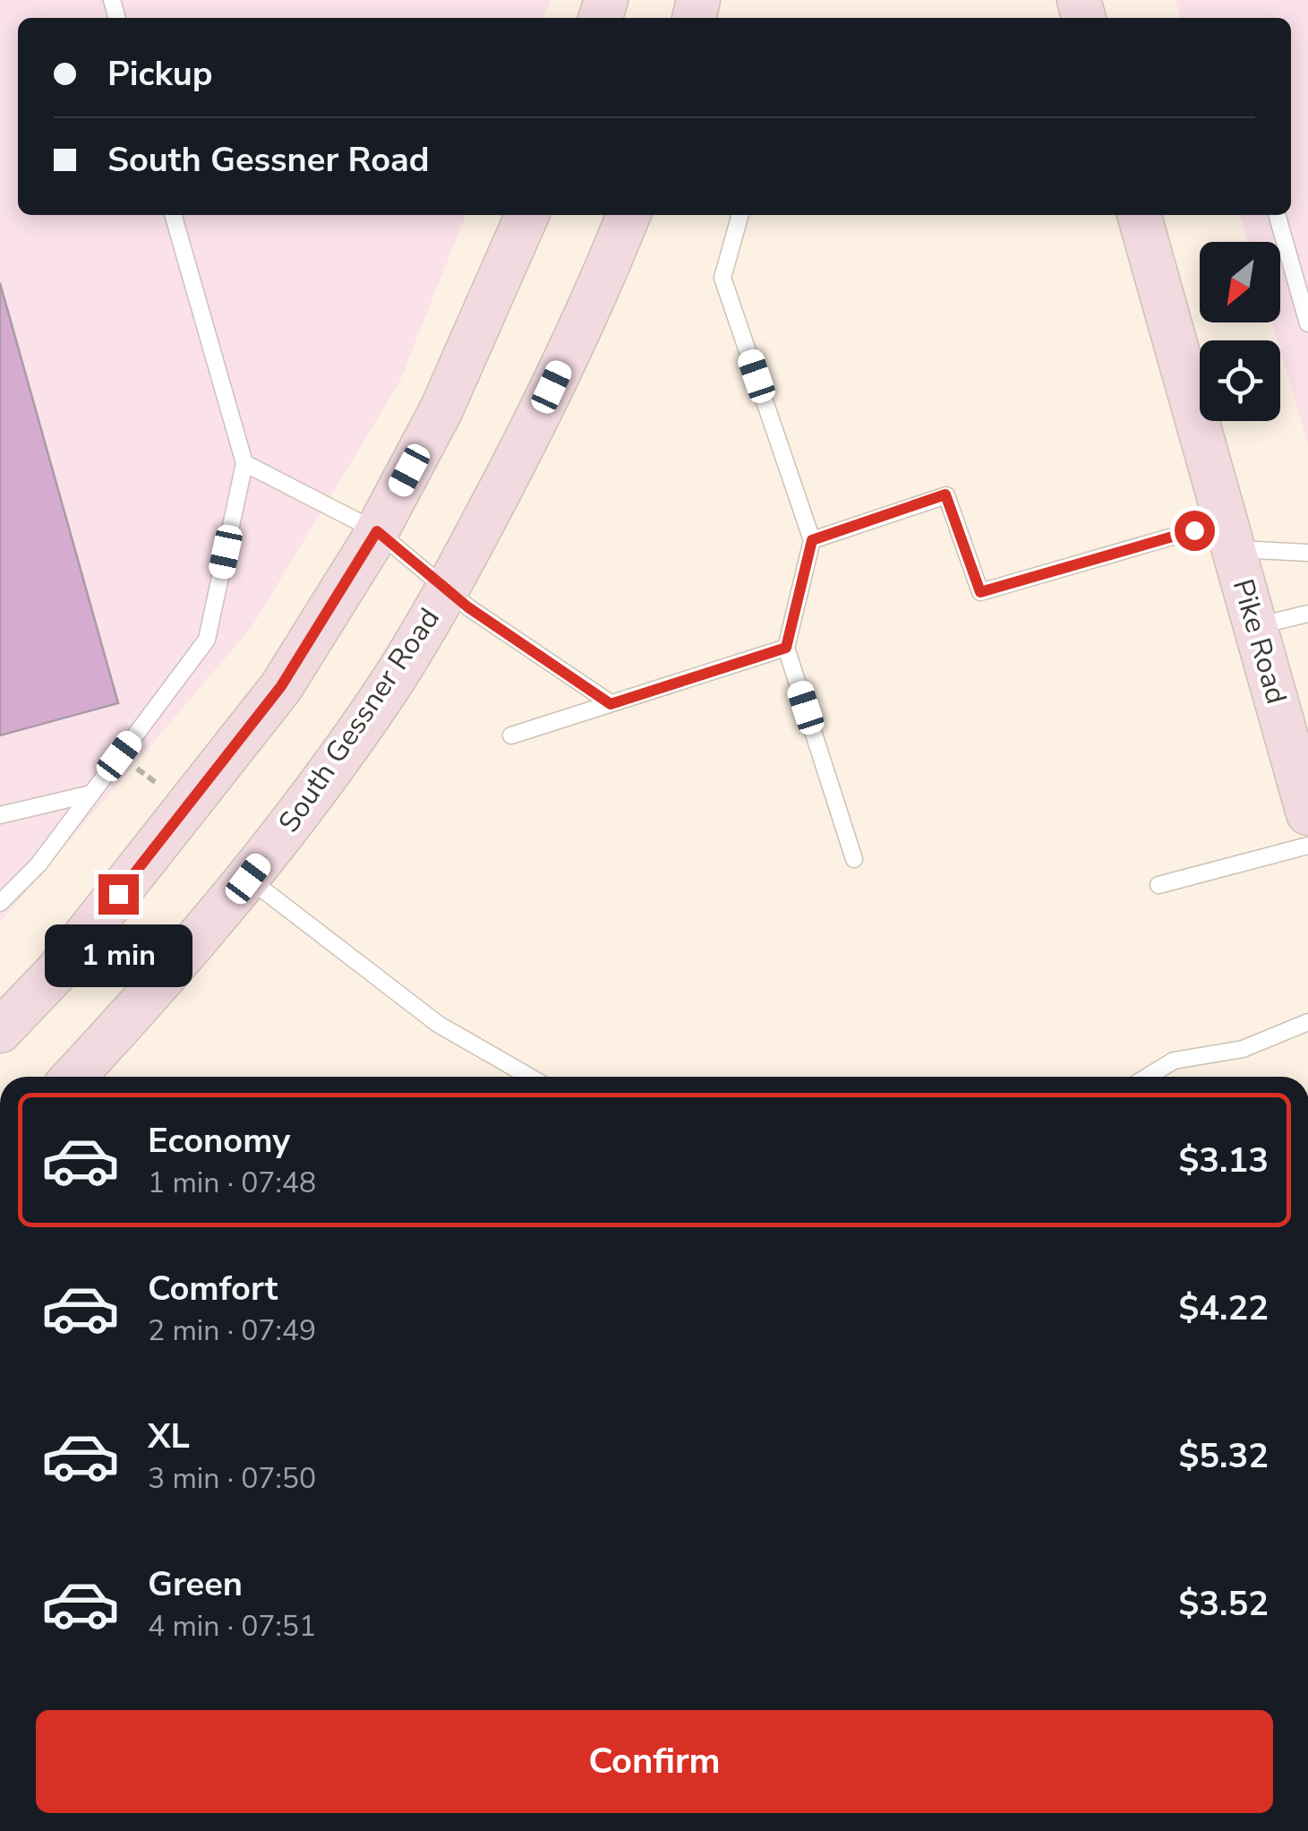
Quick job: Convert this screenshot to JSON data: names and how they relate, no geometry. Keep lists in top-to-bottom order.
{
  "streets": {
    "main road": ["Pike Road", "South Gessner Road"]
  },
  "north": "bottom left",
  "page": {
    "banner": ["Pickup", "South Gessner Road"],
    "bubble": "1 min",
    "list": [
      {
        "name": "Economy",
        "note": "1 min · 07:48",
        "value": "$3.13"
      },
      {
        "name": "Comfort",
        "note": "2 min · 07:49",
        "value": "$4.22"
      },
      {
        "name": "XL",
        "note": "3 min · 07:50",
        "value": "$5.32"
      },
      {
        "name": "Green",
        "note": "4 min · 07:51",
        "value": "$3.52"
      }
    ],
    "buttons": "Confirm"
  }
}
